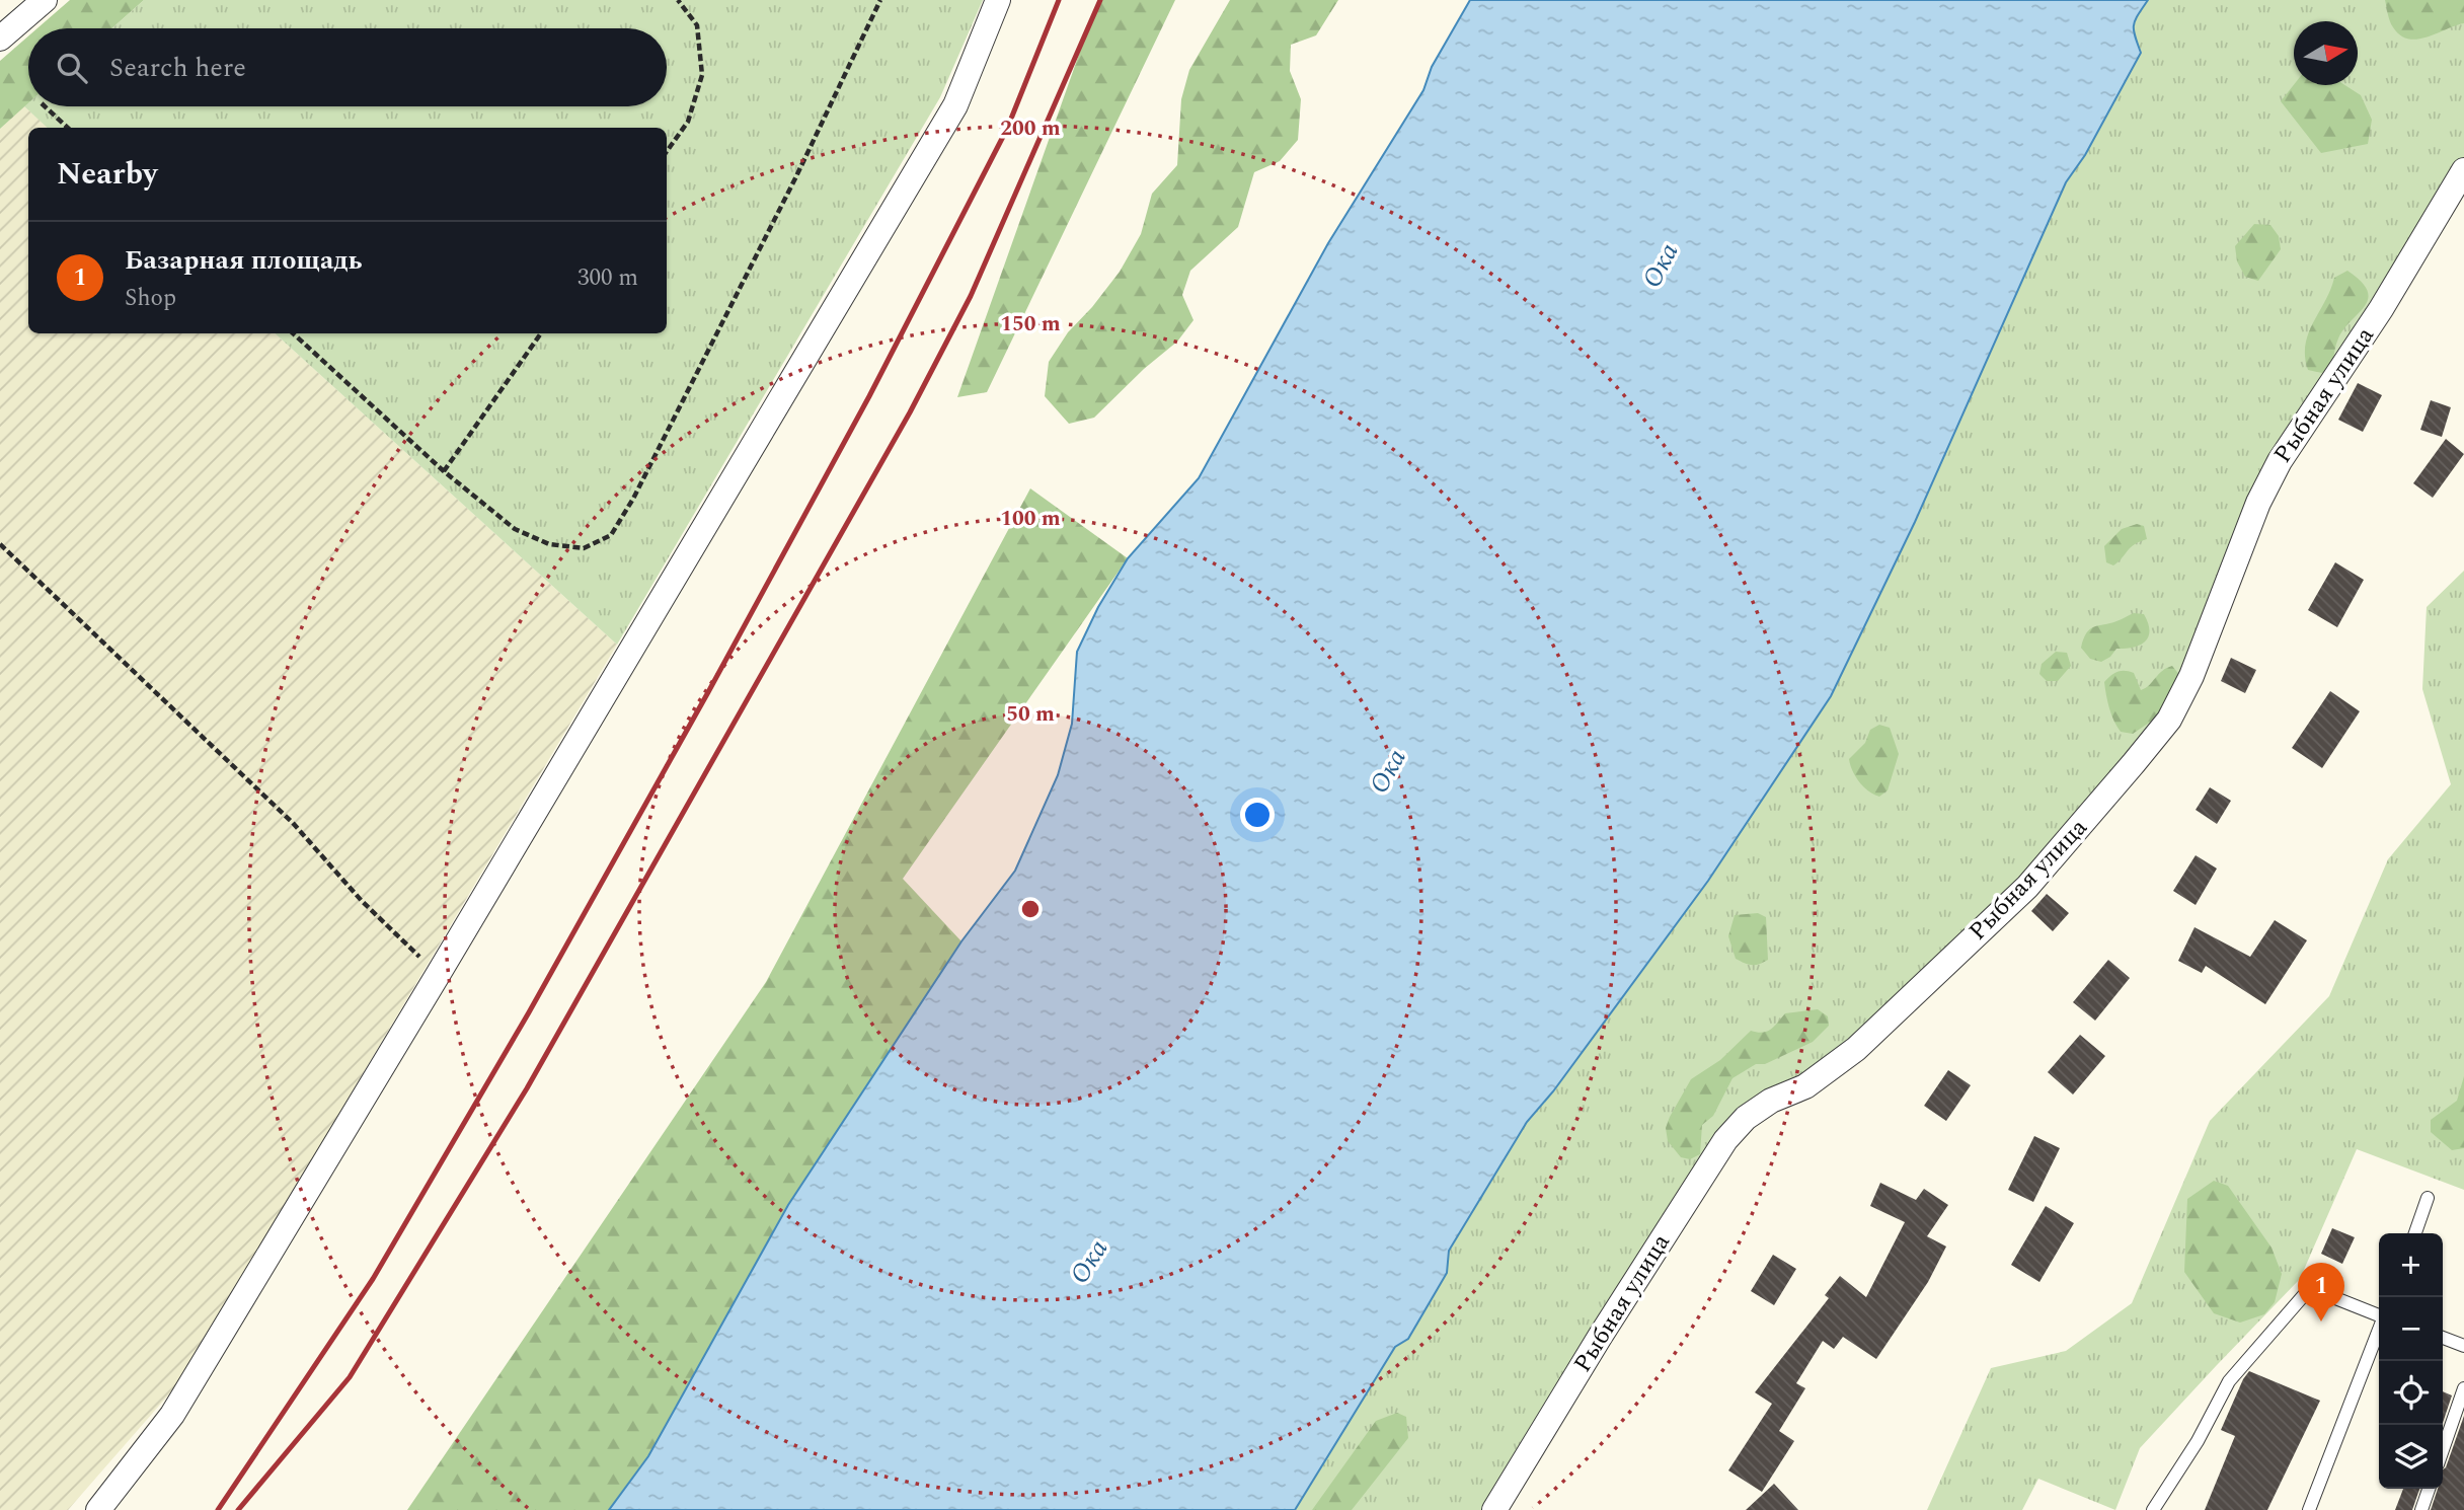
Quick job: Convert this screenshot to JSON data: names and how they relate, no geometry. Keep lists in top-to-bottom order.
{
  "streets": {
    "street": ["Рыбная улица"]
  },
  "water": ["Ока"],
  "north": "right",
  "page": {
    "search": "Search here",
    "heading": "Nearby",
    "list": [
      {
        "mark": "1",
        "name": "Базарная площадь",
        "note": "Shop",
        "value": "300 m"
      }
    ],
    "map_buttons": ["+", "−"],
    "pins": "1"
  },
  "rings": [
    "200 m",
    "150 m",
    "100 m",
    "50 m"
  ]
}
